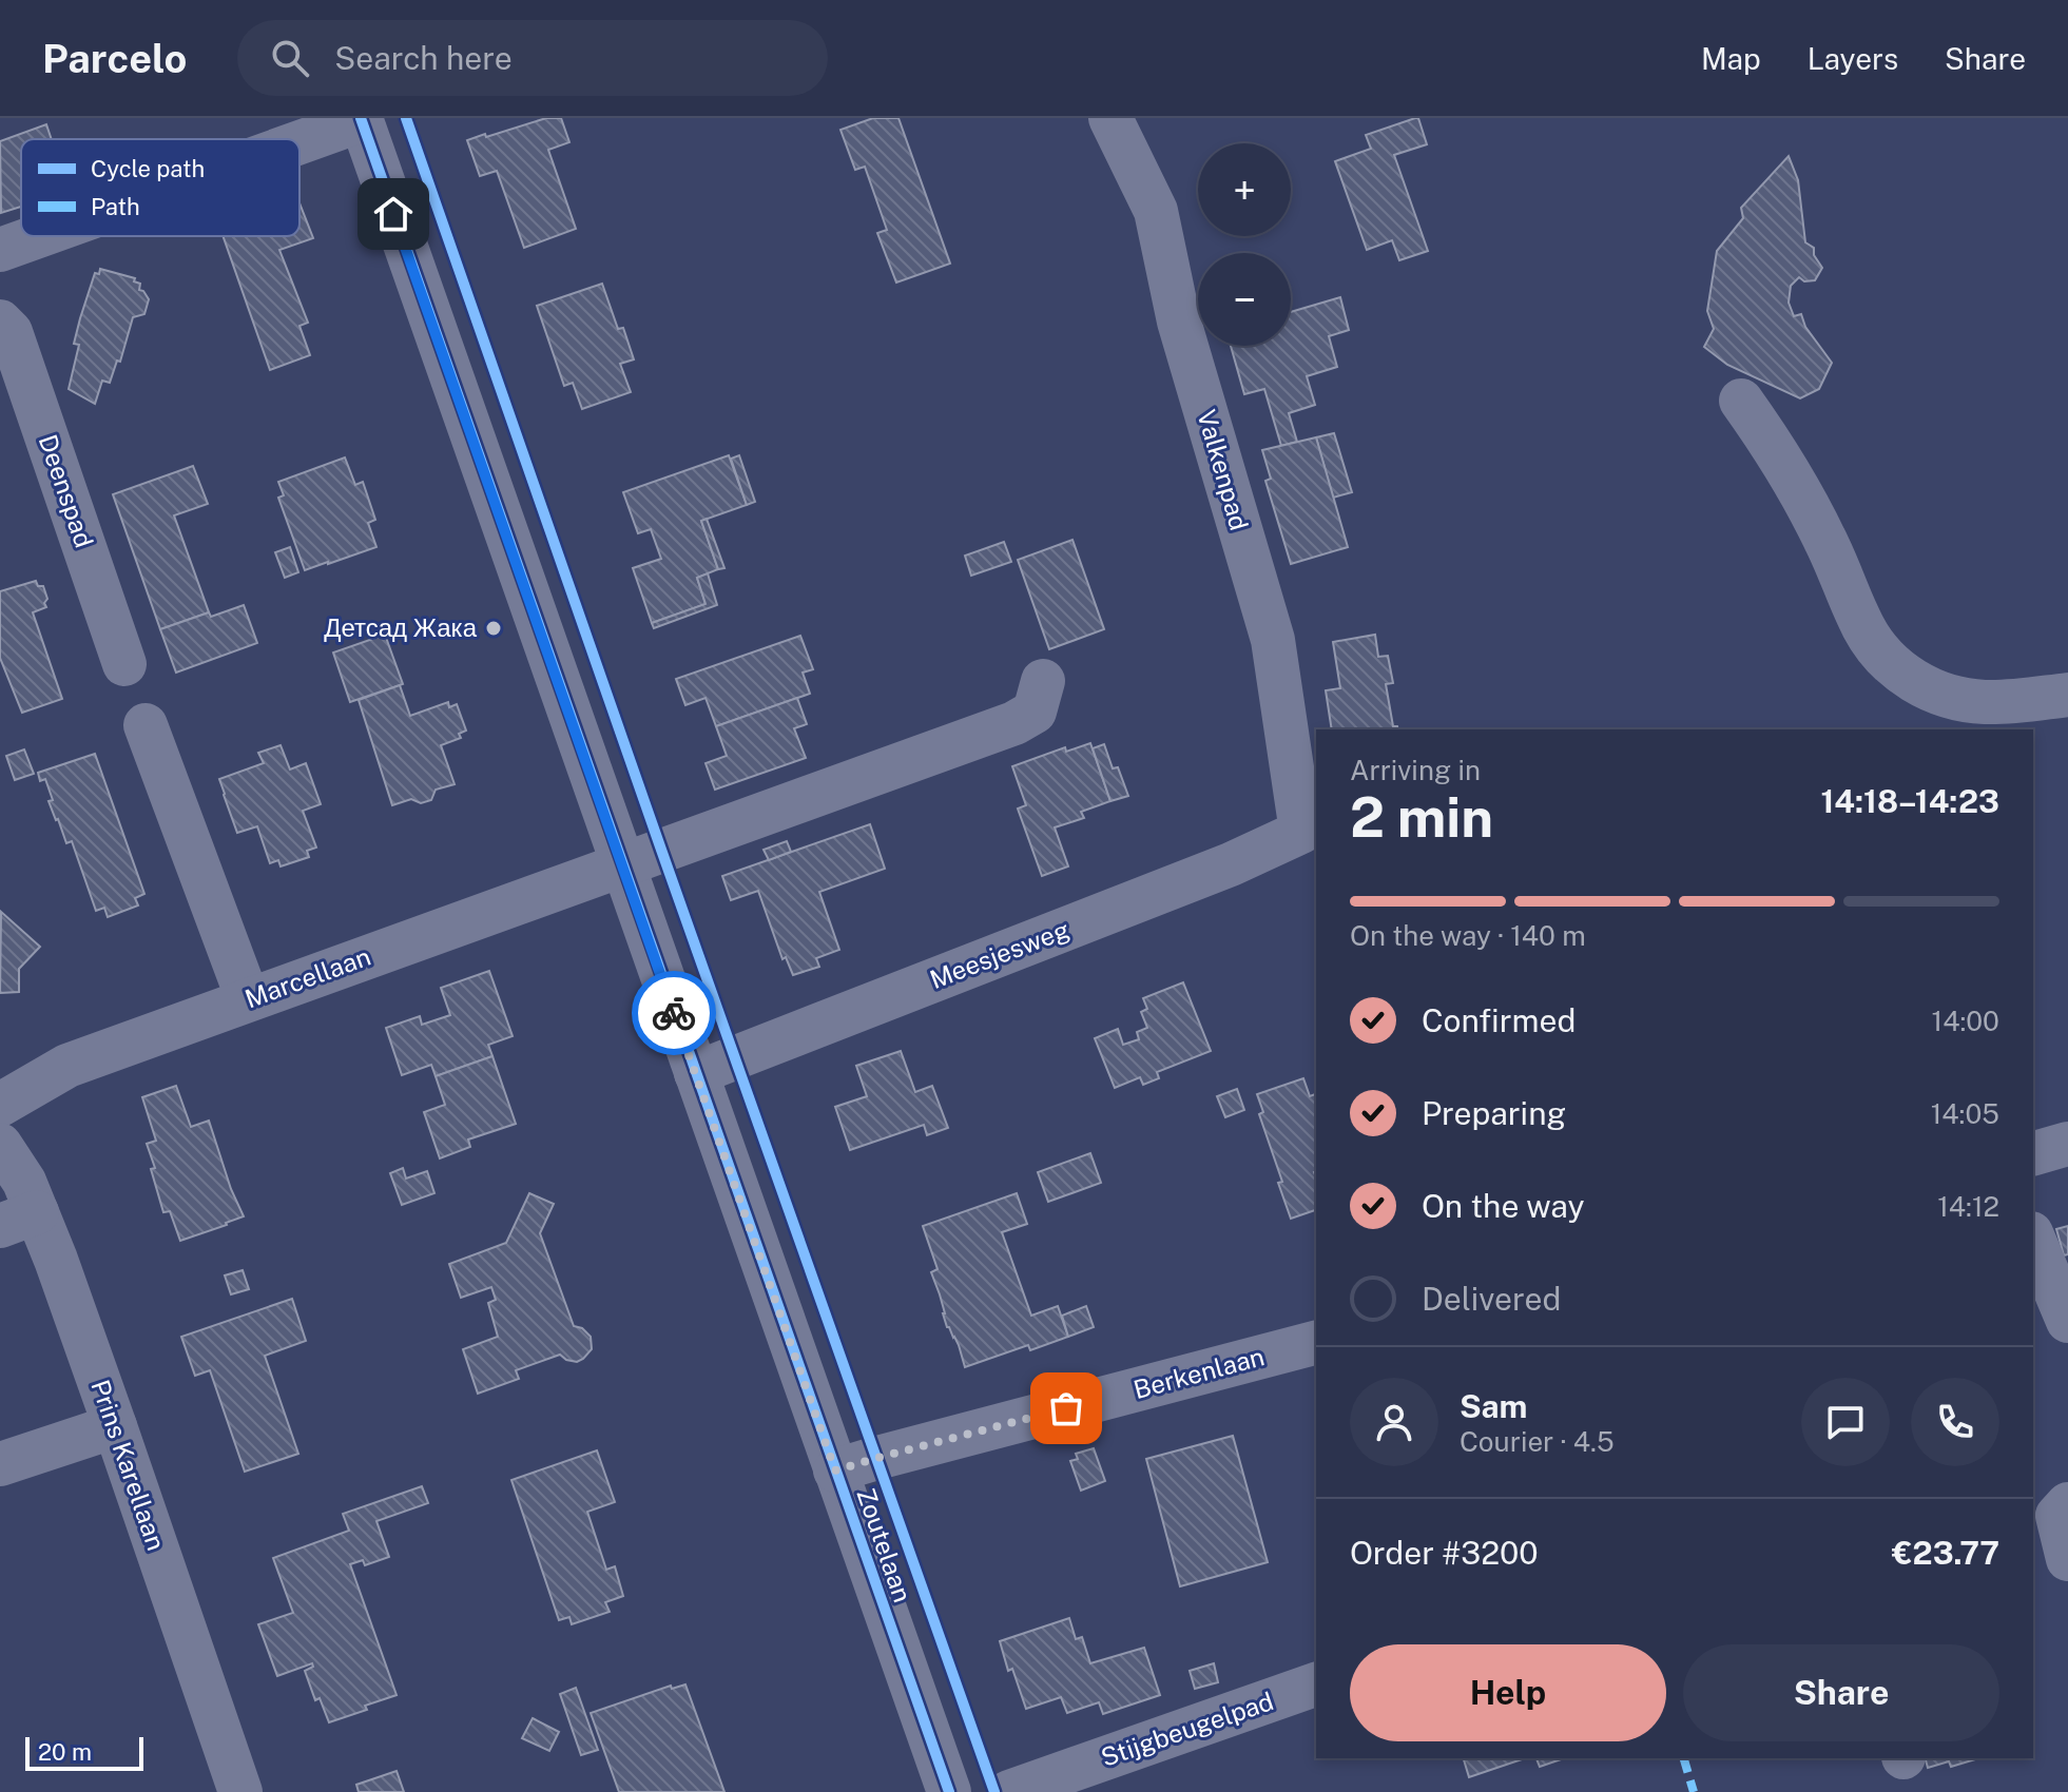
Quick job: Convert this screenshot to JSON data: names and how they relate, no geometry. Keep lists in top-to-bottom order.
{
  "streets": {
    "street": [
      "Valkenpad",
      "Deenspad",
      "Meesjesweg",
      "Marcellaan",
      "Berkenlaan",
      "Prins Karellaan",
      "Zoutelaan",
      "Stijgbeugelpad"
    ]
  },
  "crossings": [
    ["Valkenpad", "Meesjesweg"],
    ["Meesjesweg", "Zoutelaan"],
    ["Marcellaan", "Zoutelaan"],
    ["Berkenlaan", "Zoutelaan"]
  ],
  "places": ["Детсад Жака"],
  "legend": ["Cycle path", "Path"],
  "scale_bar": "20 m",
  "page": {
    "header": "Parcelo",
    "search": "Search here",
    "nav": ["Map", "Layers", "Share"],
    "map_buttons": ["+", "−"],
    "heading": ["2 min", "Arriving in", "14:18–14:23"],
    "panel": [
      "Sam",
      "Courier · 4.5",
      "Order #3200",
      "€23.77"
    ],
    "bar": "On the way · 140 m",
    "list": [
      ["Confirmed", "14:00"],
      ["Preparing", "14:05"],
      ["On the way", "14:12"],
      "Delivered"
    ],
    "buttons": ["Help", "Share"],
    "scale": "20 m"
  }
}
